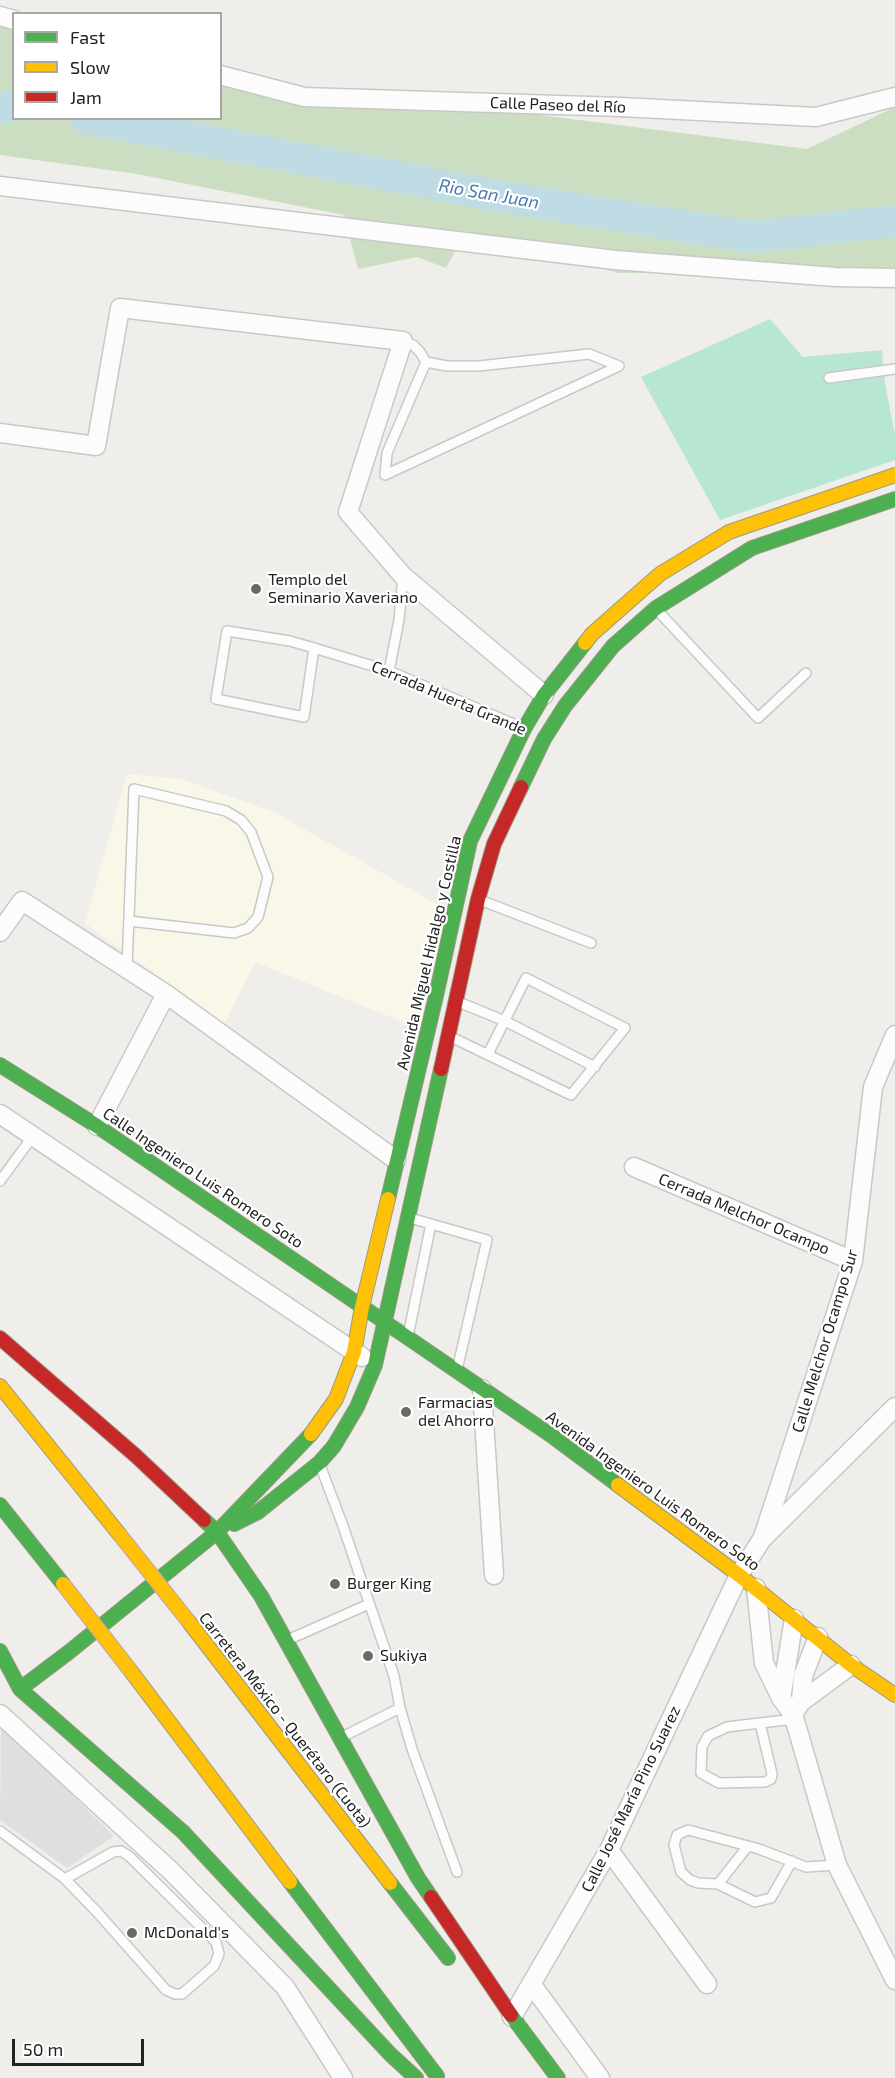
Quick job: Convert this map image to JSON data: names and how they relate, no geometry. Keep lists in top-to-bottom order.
{
  "streets": {
    "main road": [
      "Avenida Miguel Hidalgo y Costilla",
      "Calle Ingeniero Luis Romero Soto",
      "Avenida Ingeniero Luis Romero Soto",
      "Carretera México - Querétaro (Cuota)"
    ],
    "street": [
      "Calle Paseo del Río",
      "Cerrada Melchor Ocampo",
      "Calle Melchor Ocampo Sur",
      "Calle José María Pino Suarez"
    ],
    "lane": ["Cerrada Huerta Grande"]
  },
  "crossings": [
    ["Cerrada Huerta Grande", "Avenida Miguel Hidalgo y Costilla"],
    ["Avenida Miguel Hidalgo y Costilla", "Calle Ingeniero Luis Romero Soto"],
    ["Avenida Miguel Hidalgo y Costilla", "Avenida Ingeniero Luis Romero Soto"],
    ["Calle Ingeniero Luis Romero Soto", "Avenida Ingeniero Luis Romero Soto"],
    ["Cerrada Melchor Ocampo", "Calle Melchor Ocampo Sur"],
    ["Calle Melchor Ocampo Sur", "Calle José María Pino Suarez"],
    ["Avenida Ingeniero Luis Romero Soto", "Calle José María Pino Suarez"]
  ],
  "water": ["Rio San Juan"],
  "places": [
    "Templo del Seminario Xaveriano",
    "Farmacias del Ahorro",
    "Burger King",
    "Sukiya",
    "McDonald's"
  ],
  "legend": ["Fast", "Slow", "Jam"],
  "scale_bar": "50 m"
}
